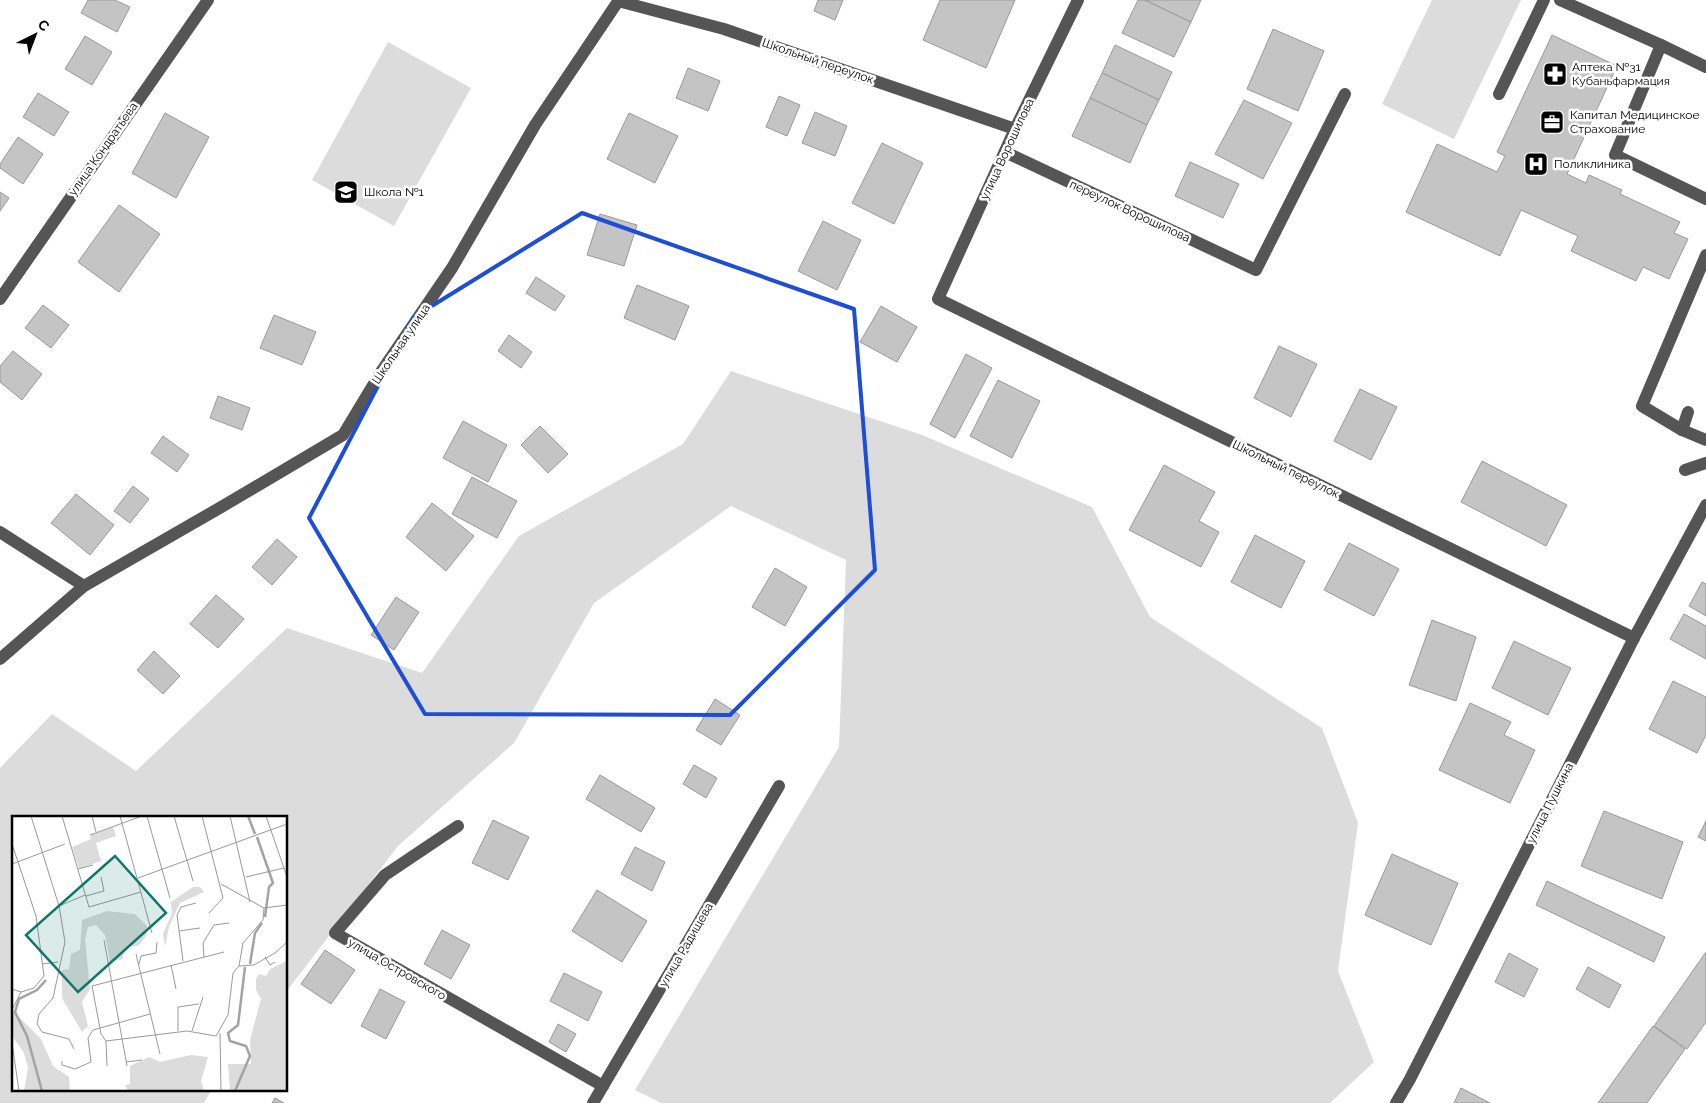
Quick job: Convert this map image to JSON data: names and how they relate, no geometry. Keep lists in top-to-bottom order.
{
  "streets": {
    "street": [
      "Школьный переулок",
      "улица Кондратьева",
      "улица Ворошилова",
      "переулок Ворошилова",
      "Школьная улица",
      "улица Пушкина",
      "улица Радищева",
      "улица Островского"
    ]
  },
  "crossings": [
    ["Школьный переулок", "улица Ворошилова"],
    ["Школьный переулок", "Школьная улица"],
    ["Школьный переулок", "улица Пушкина"],
    ["улица Ворошилова", "переулок Ворошилова"],
    ["улица Радищева", "улица Островского"]
  ],
  "places": {
    "pharmacy": ["Аптека №31 Кубаньфармация"],
    "office": ["Капитал Медицинское Страхование"],
    "hospital": ["Поликлиника"],
    "school or university": ["Школа №1"]
  },
  "north": "top right"
}
